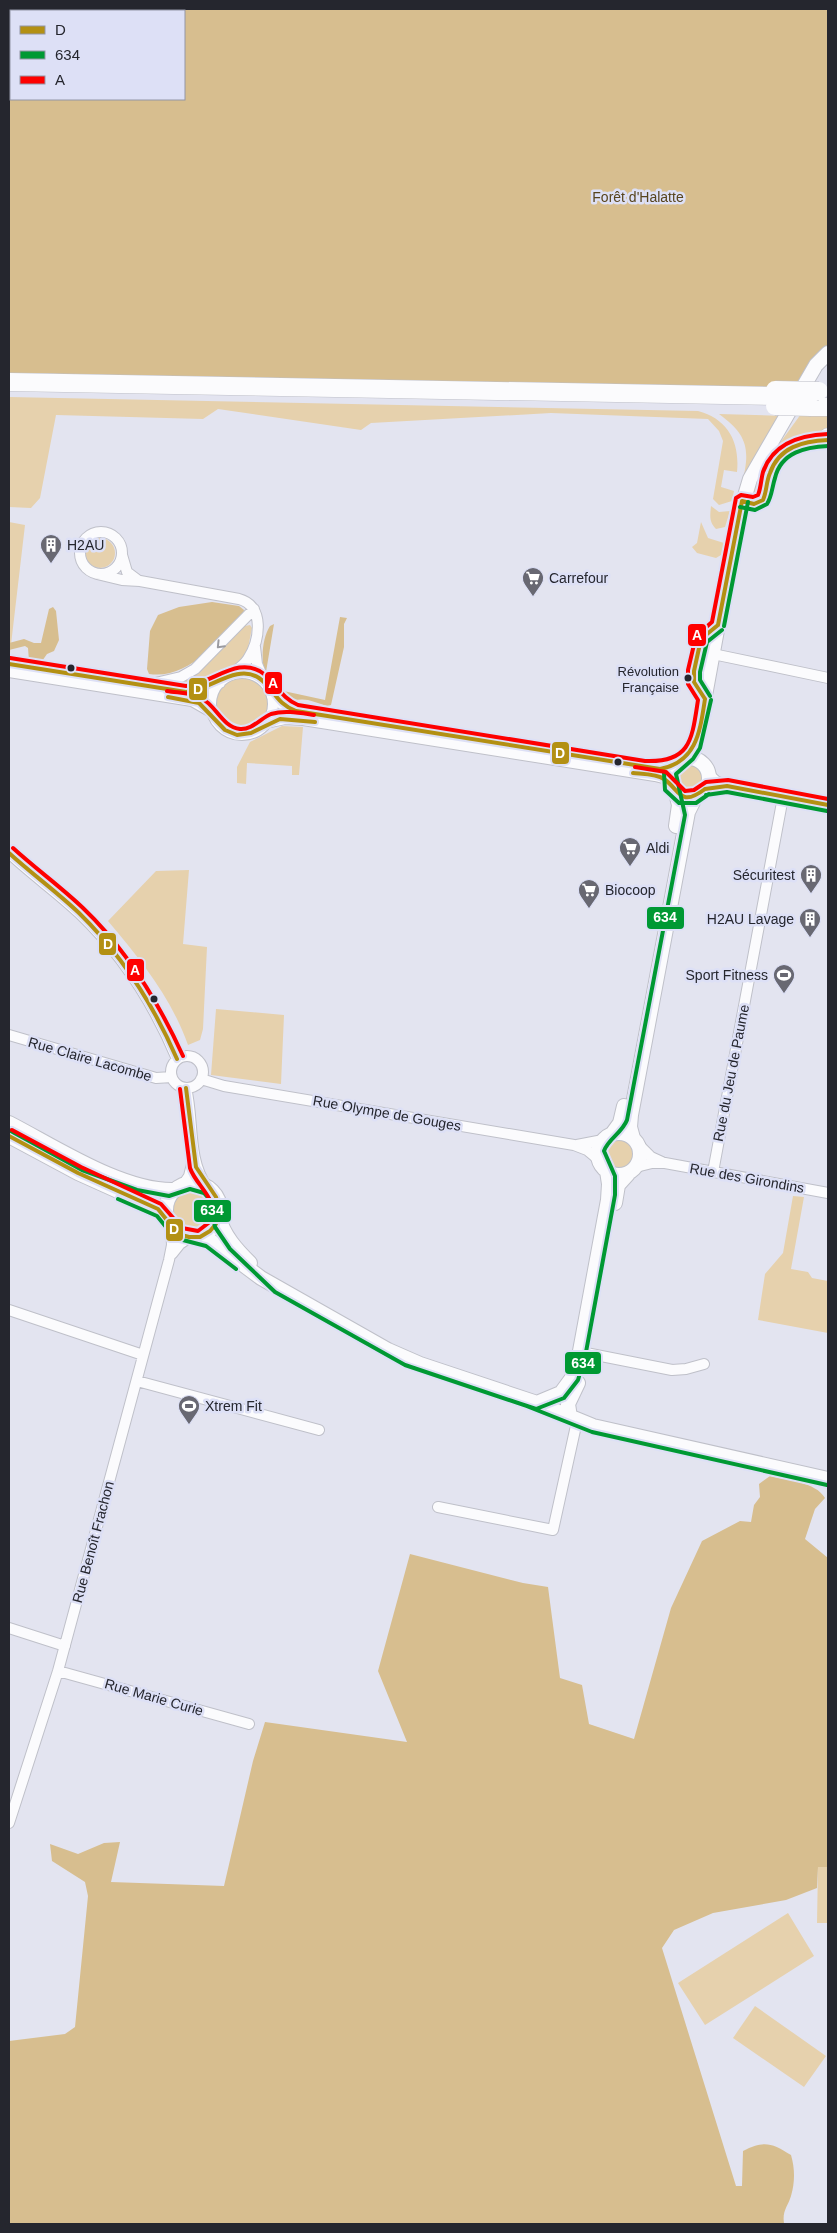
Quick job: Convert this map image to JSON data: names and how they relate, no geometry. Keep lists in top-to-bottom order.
{
  "streets": {
    "street": [
      "Rue Claire Lacombe",
      "Rue du Jeu de Paume",
      "Rue Olympe de Gouges",
      "Rue des Girondins",
      "Rue Benoît Frachon",
      "Rue Marie Curie"
    ]
  },
  "crossings": [
    ["Rue Claire Lacombe", "Rue Olympe de Gouges"],
    ["Rue du Jeu de Paume", "Rue des Girondins"],
    ["Rue Olympe de Gouges", "Rue des Girondins"],
    ["Rue Benoît Frachon", "Rue Marie Curie"]
  ],
  "parks": ["Forêt d'Halatte"],
  "places": {
    "building": ["H2AU", "Sécuritest", "H2AU Lavage"],
    "supermarket": ["Carrefour", "Aldi", "Biocoop"],
    "other": ["Révolution Française"],
    "sports": ["Sport Fitness", "Xtrem Fit"]
  },
  "lines": ["transit line A", "transit line D", "transit line 634"],
  "legend": ["D", "634", "A"]
}
